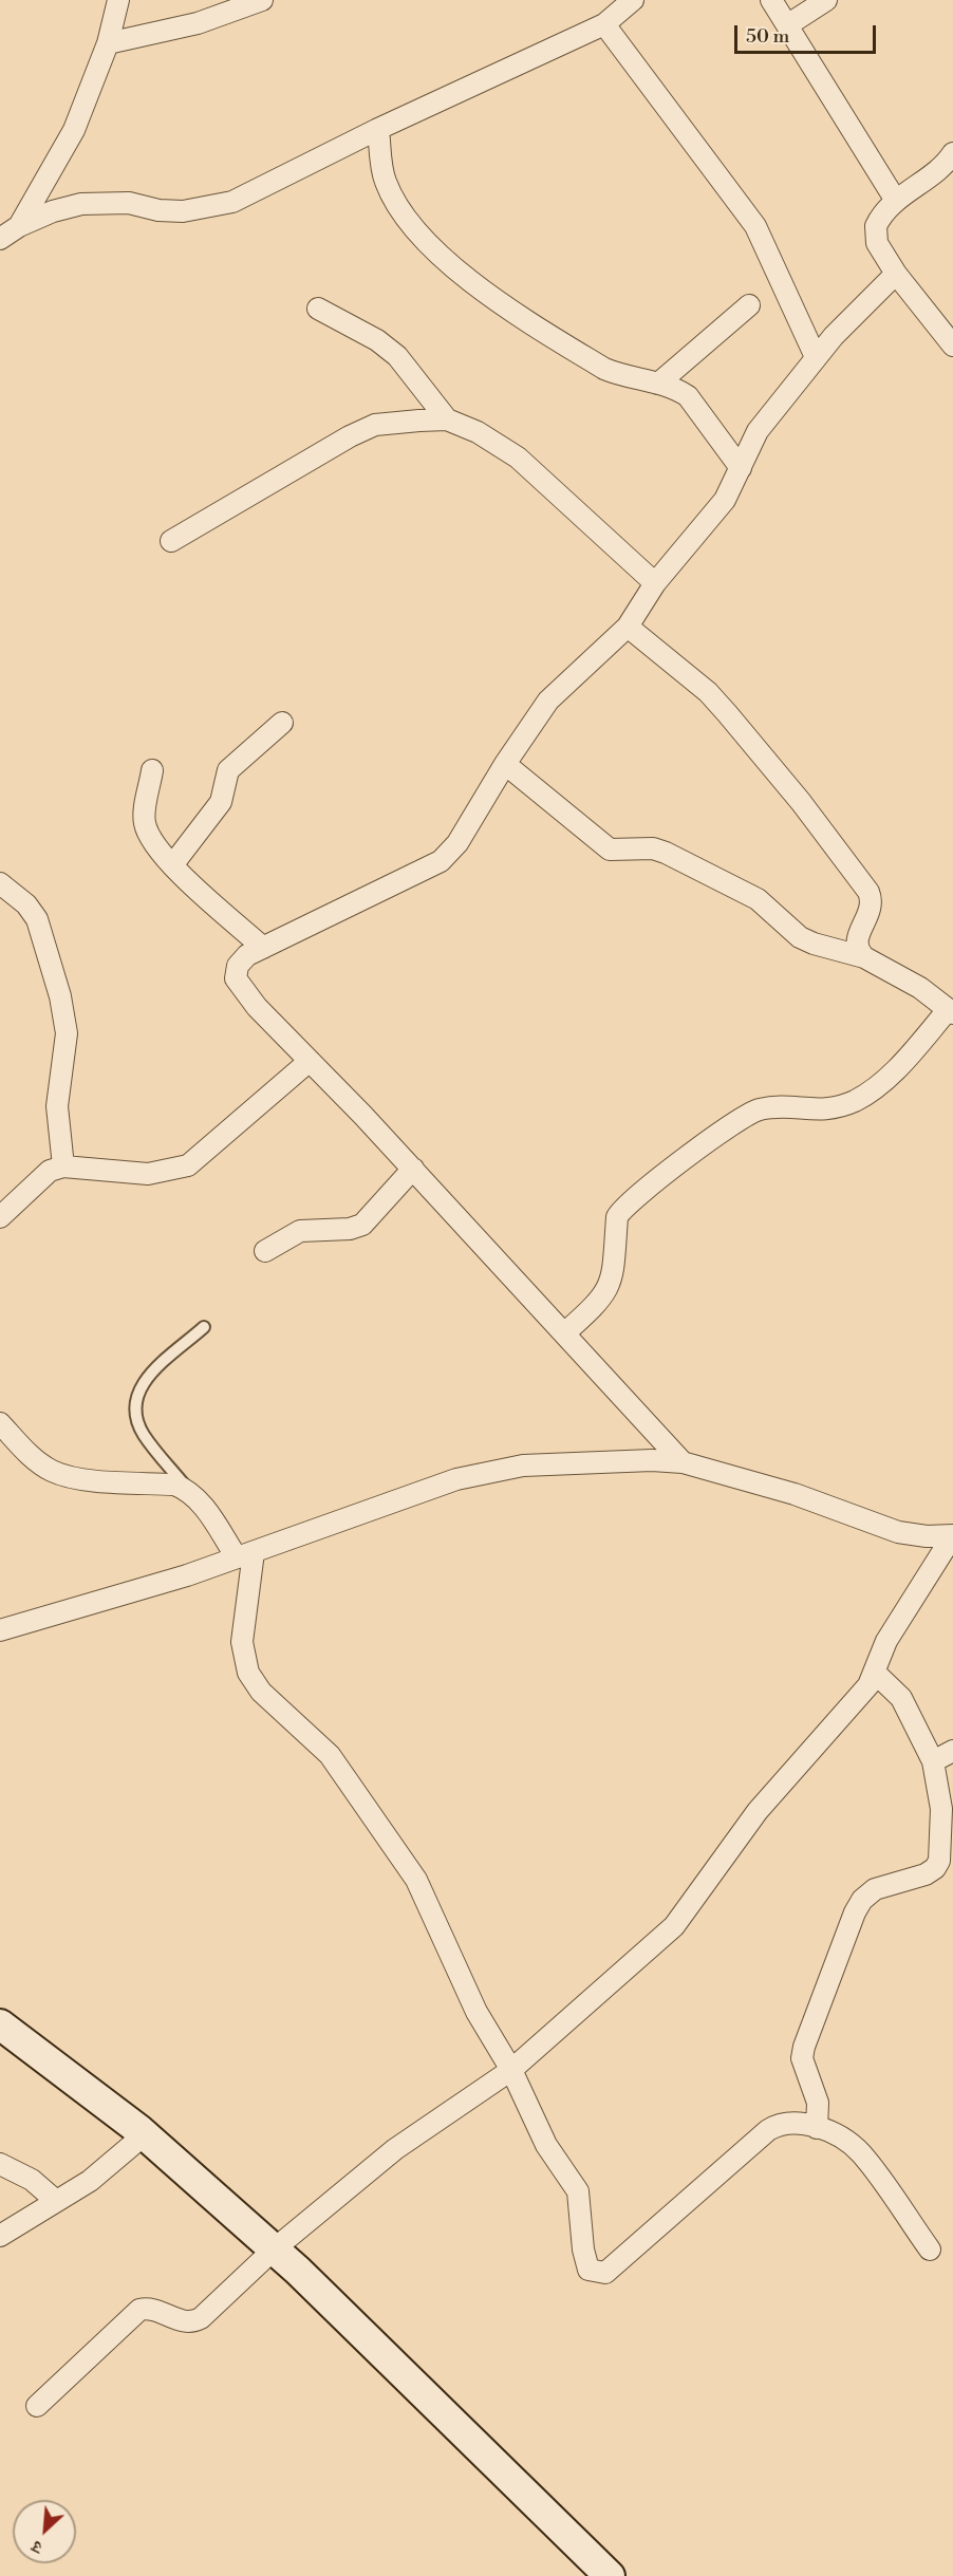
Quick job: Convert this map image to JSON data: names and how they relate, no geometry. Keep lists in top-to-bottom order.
{
  "scale_bar": "50 m",
  "north": "bottom left"
}
